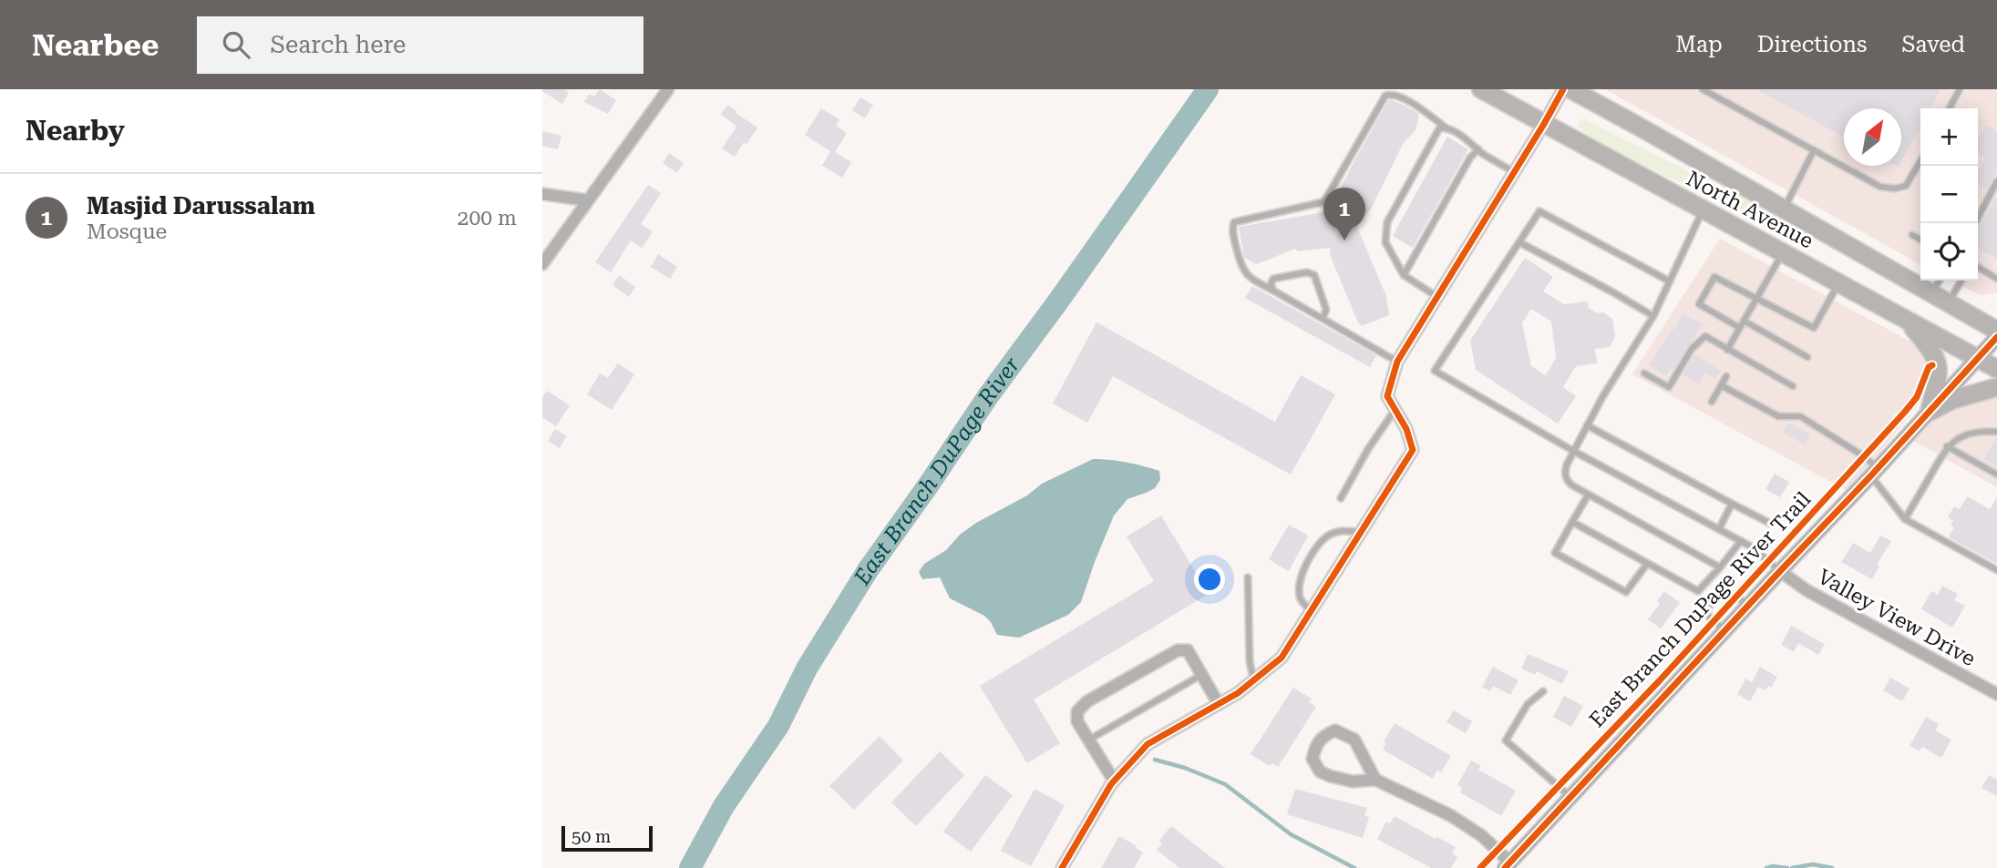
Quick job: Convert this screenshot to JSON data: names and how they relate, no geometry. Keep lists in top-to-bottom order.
{
  "streets": {
    "main road": ["North Avenue"],
    "street": ["Valley View Drive"],
    "cycle path": ["East Branch DuPage River Trail"]
  },
  "water": ["East Branch DuPage River"],
  "scale_bar": "50 m",
  "north": "top right",
  "page": {
    "header": "Nearbee",
    "search": "Search here",
    "nav": ["Map", "Directions", "Saved"],
    "heading": "Nearby",
    "map_buttons": ["+", "−"],
    "list": [
      {
        "mark": "1",
        "name": "Masjid Darussalam",
        "note": "Mosque",
        "value": "200 m"
      }
    ],
    "pins": "1",
    "scale": "50 m"
  }
}
